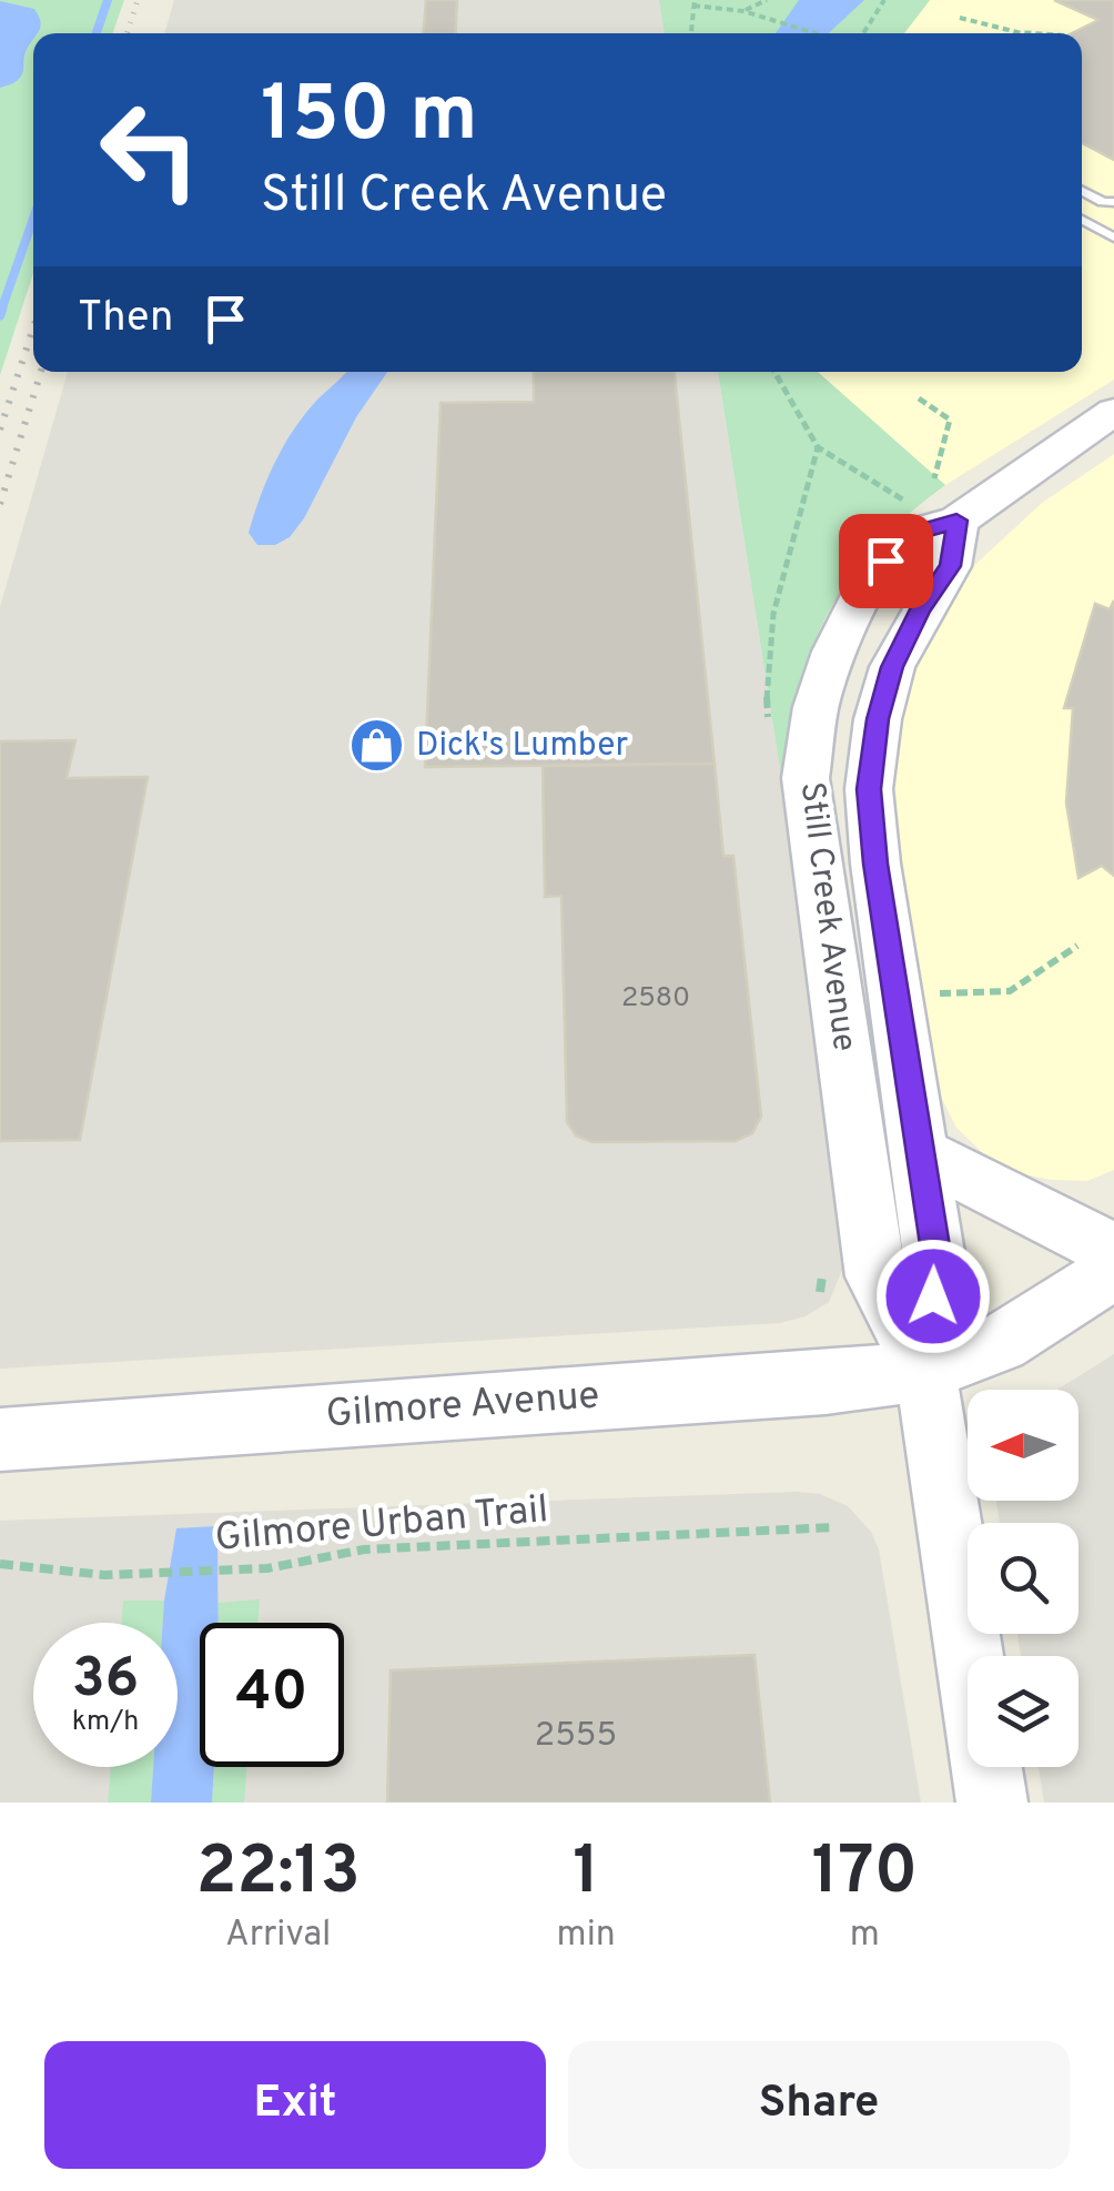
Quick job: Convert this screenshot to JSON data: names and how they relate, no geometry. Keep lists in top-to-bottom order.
{
  "streets": {
    "street": ["Still Creek Avenue", "Gilmore Avenue"],
    "path": ["Gilmore Urban Trail"]
  },
  "crossings": [
    ["Still Creek Avenue", "Gilmore Avenue"]
  ],
  "places": {
    "shop": ["Dick's Lumber"]
  },
  "house_numbers": ["2580", "2555"],
  "north": "left",
  "page": {
    "turn": ["150 m", "Still Creek Avenue"],
    "then": "Then",
    "speed": "36 km/h",
    "limit": "40",
    "eta": [
      "22:13",
      "Arrival",
      "1",
      "min",
      "170",
      "m"
    ],
    "buttons": ["Exit", "Share"]
  }
}
